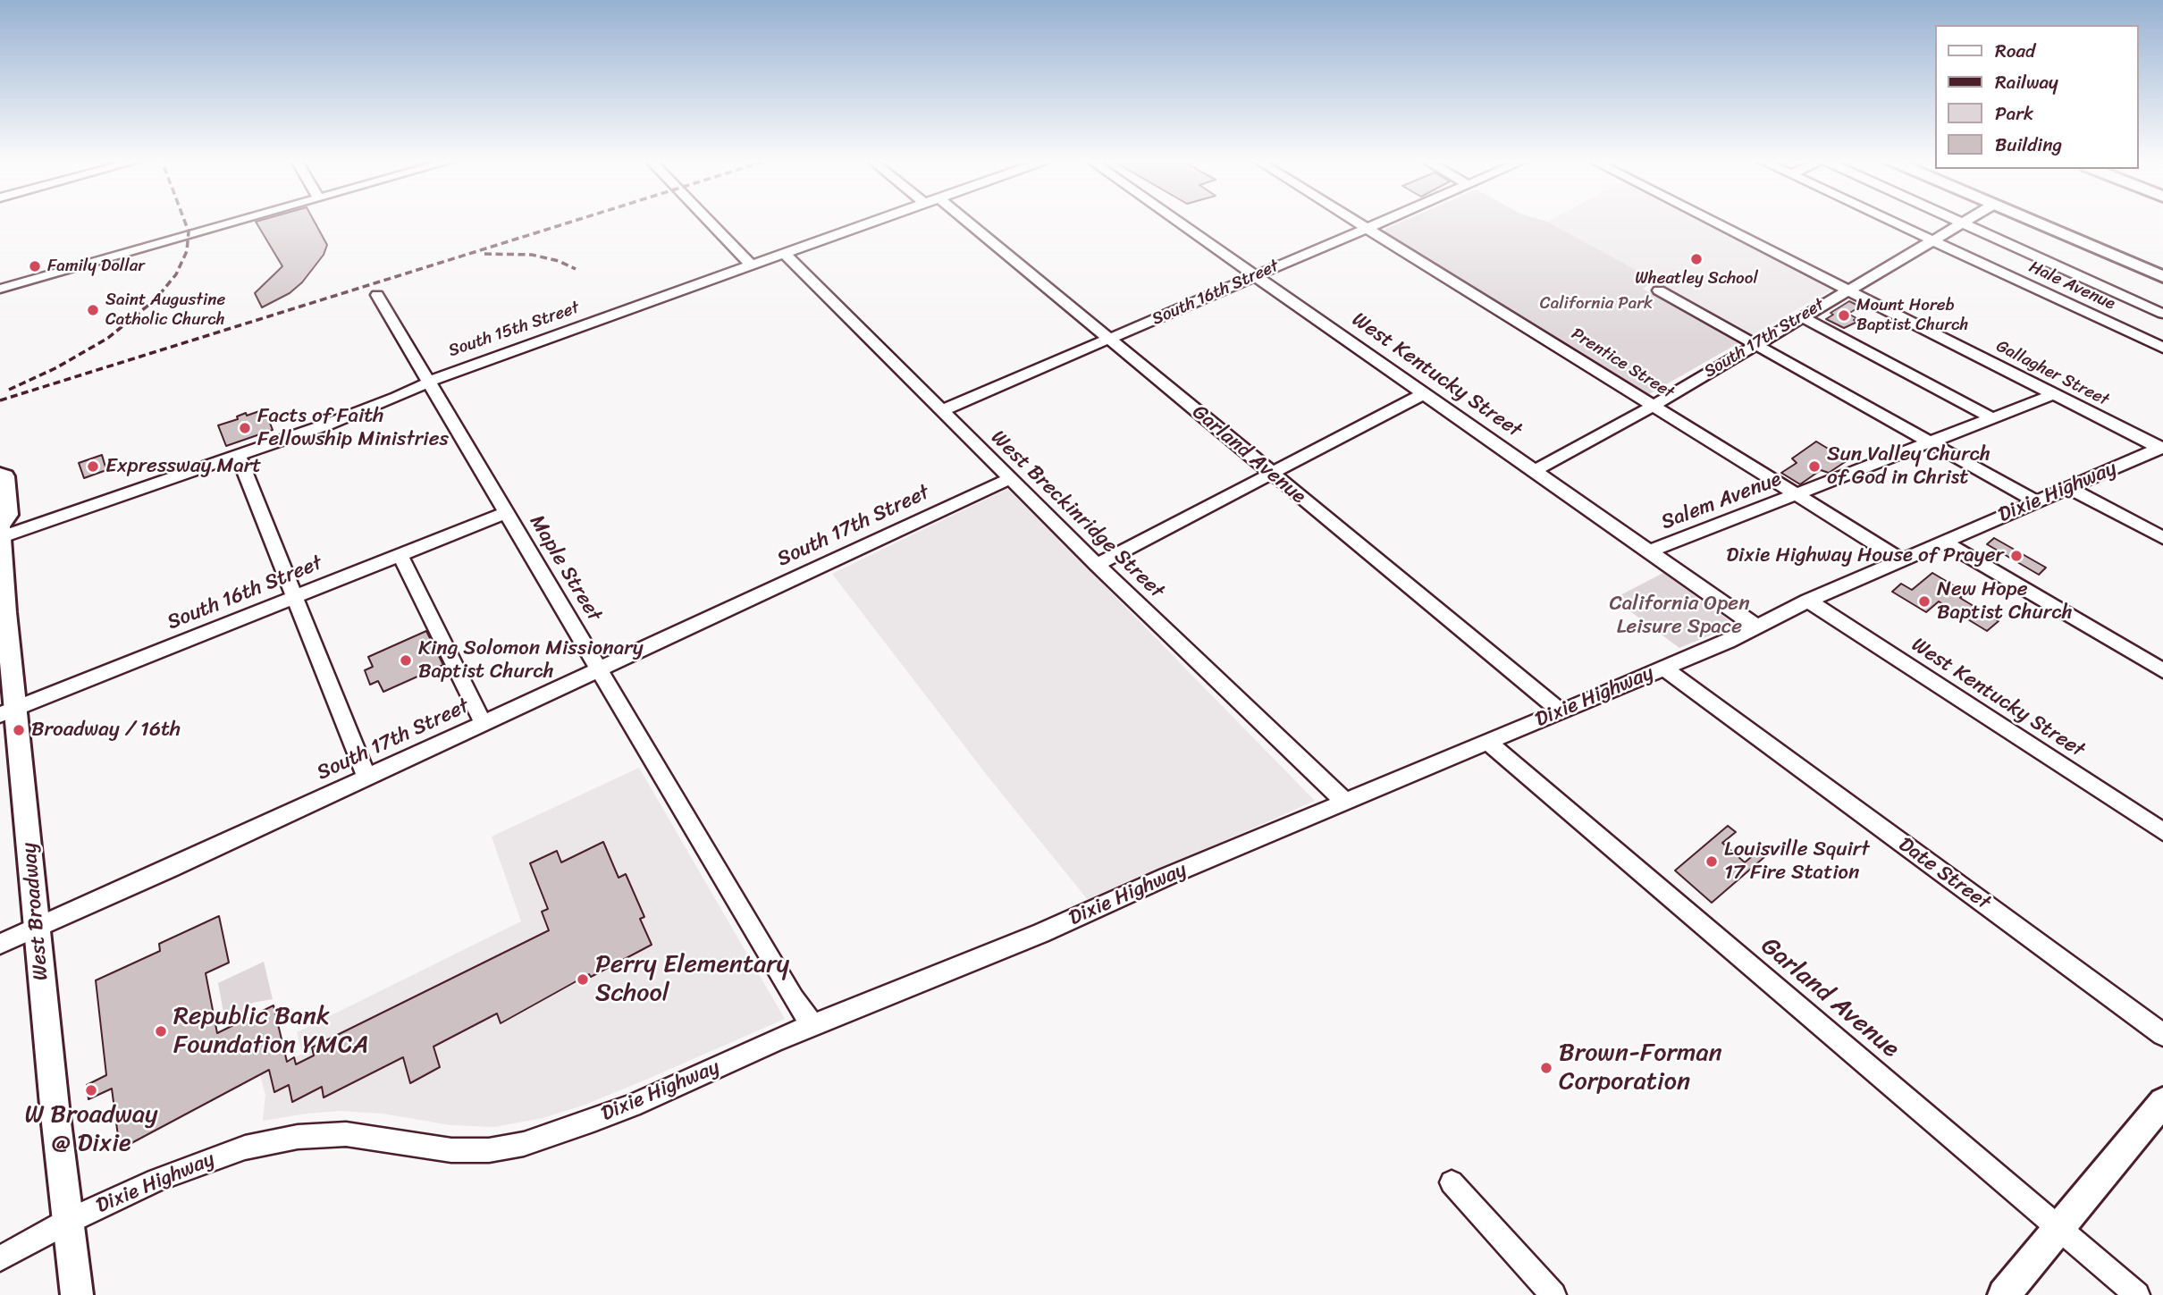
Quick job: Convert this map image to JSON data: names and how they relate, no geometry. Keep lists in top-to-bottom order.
{
  "streets": {
    "main road": ["West Broadway"],
    "street": [
      "Hale Avenue",
      "South 16th Street",
      "South 15th Street",
      "South 17th Street",
      "Prentice Street",
      "Gallagher Street",
      "West Kentucky Street",
      "Garland Avenue",
      "Dixie Highway",
      "Salem Avenue",
      "West Breckinridge Street",
      "Maple Street",
      "Date Street"
    ]
  },
  "crossings": [
    ["Hale Avenue", "South 17th Street"],
    ["South 16th Street", "Prentice Street"],
    ["South 16th Street", "West Kentucky Street"],
    ["South 16th Street", "Garland Avenue"],
    ["South 16th Street", "West Breckinridge Street"],
    ["South 16th Street", "Maple Street"],
    ["South 16th Street", "West Broadway"],
    ["South 15th Street", "West Breckinridge Street"],
    ["South 15th Street", "Maple Street"],
    ["South 15th Street", "West Broadway"],
    ["South 17th Street", "Prentice Street"],
    ["South 17th Street", "Gallagher Street"],
    ["South 17th Street", "West Kentucky Street"],
    ["South 17th Street", "West Breckinridge Street"],
    ["South 17th Street", "Maple Street"],
    ["South 17th Street", "West Broadway"],
    ["Prentice Street", "Dixie Highway"],
    ["Prentice Street", "Salem Avenue"],
    ["Gallagher Street", "Dixie Highway"],
    ["Gallagher Street", "Salem Avenue"],
    ["West Kentucky Street", "Dixie Highway"],
    ["West Kentucky Street", "Salem Avenue"],
    ["Garland Avenue", "Dixie Highway"],
    ["Dixie Highway", "West Breckinridge Street"],
    ["Dixie Highway", "Maple Street"],
    ["Dixie Highway", "Date Street"],
    ["Dixie Highway", "West Broadway"]
  ],
  "parks": ["California Park", "California Open Leisure Space"],
  "places": [
    "Wheatley School",
    "Family Dollar",
    "Saint Augustine Catholic Church",
    "Mount Horeb Baptist Church",
    "Facts of Faith Fellowship Ministries",
    "Expressway Mart",
    "Sun Valley Church of God in Christ",
    "Dixie Highway House of Prayer",
    "New Hope Baptist Church",
    "King Solomon Missionary Baptist Church",
    "Broadway / 16th",
    "Louisville Squirt 17 Fire Station",
    "Perry Elementary School",
    "Republic Bank Foundation YMCA",
    "Brown-Forman Corporation",
    "W Broadway @ Dixie"
  ],
  "legend": [
    "Road",
    "Railway",
    "Park",
    "Building"
  ]
}
